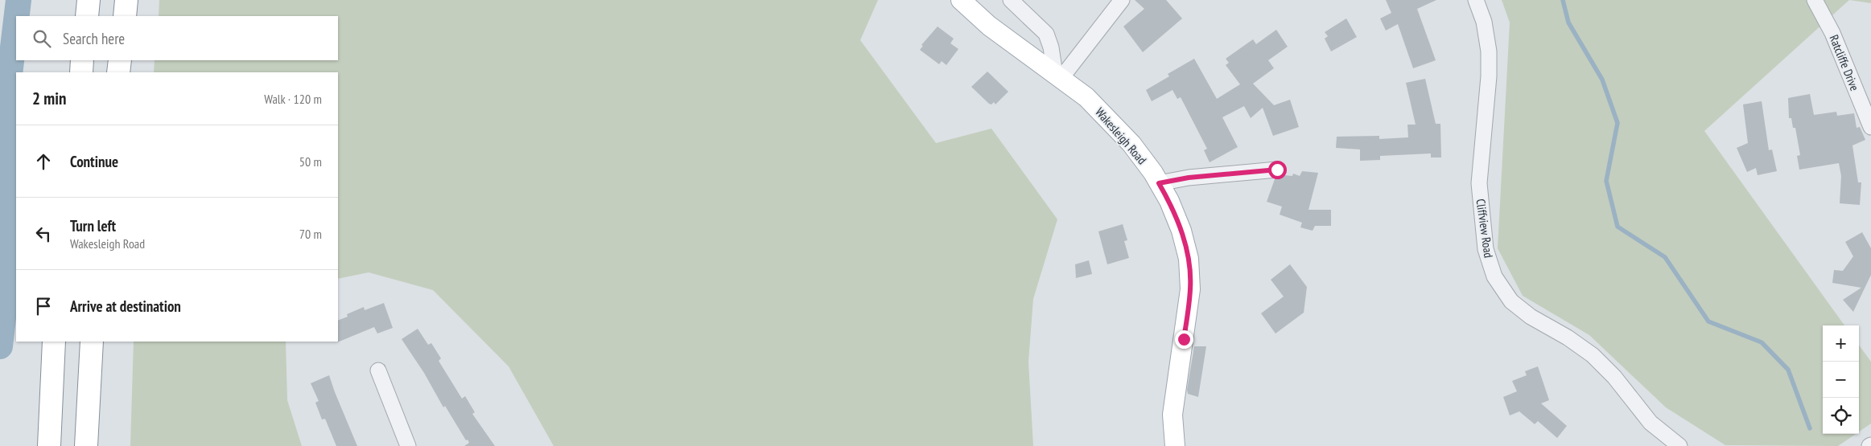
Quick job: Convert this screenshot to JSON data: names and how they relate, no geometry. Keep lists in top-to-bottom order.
{
  "streets": {
    "main road": ["Wakesleigh Road"],
    "street": ["Ratcliffe Drive", "Cliffview Road"]
  },
  "page": {
    "search": "Search here",
    "heading": ["2 min", "Walk · 120 m"],
    "list": [
      ["Continue", "50 m"],
      ["Turn left", "Wakesleigh Road", "70 m"],
      "Arrive at destination"
    ],
    "map_buttons": ["+", "−"]
  }
}
